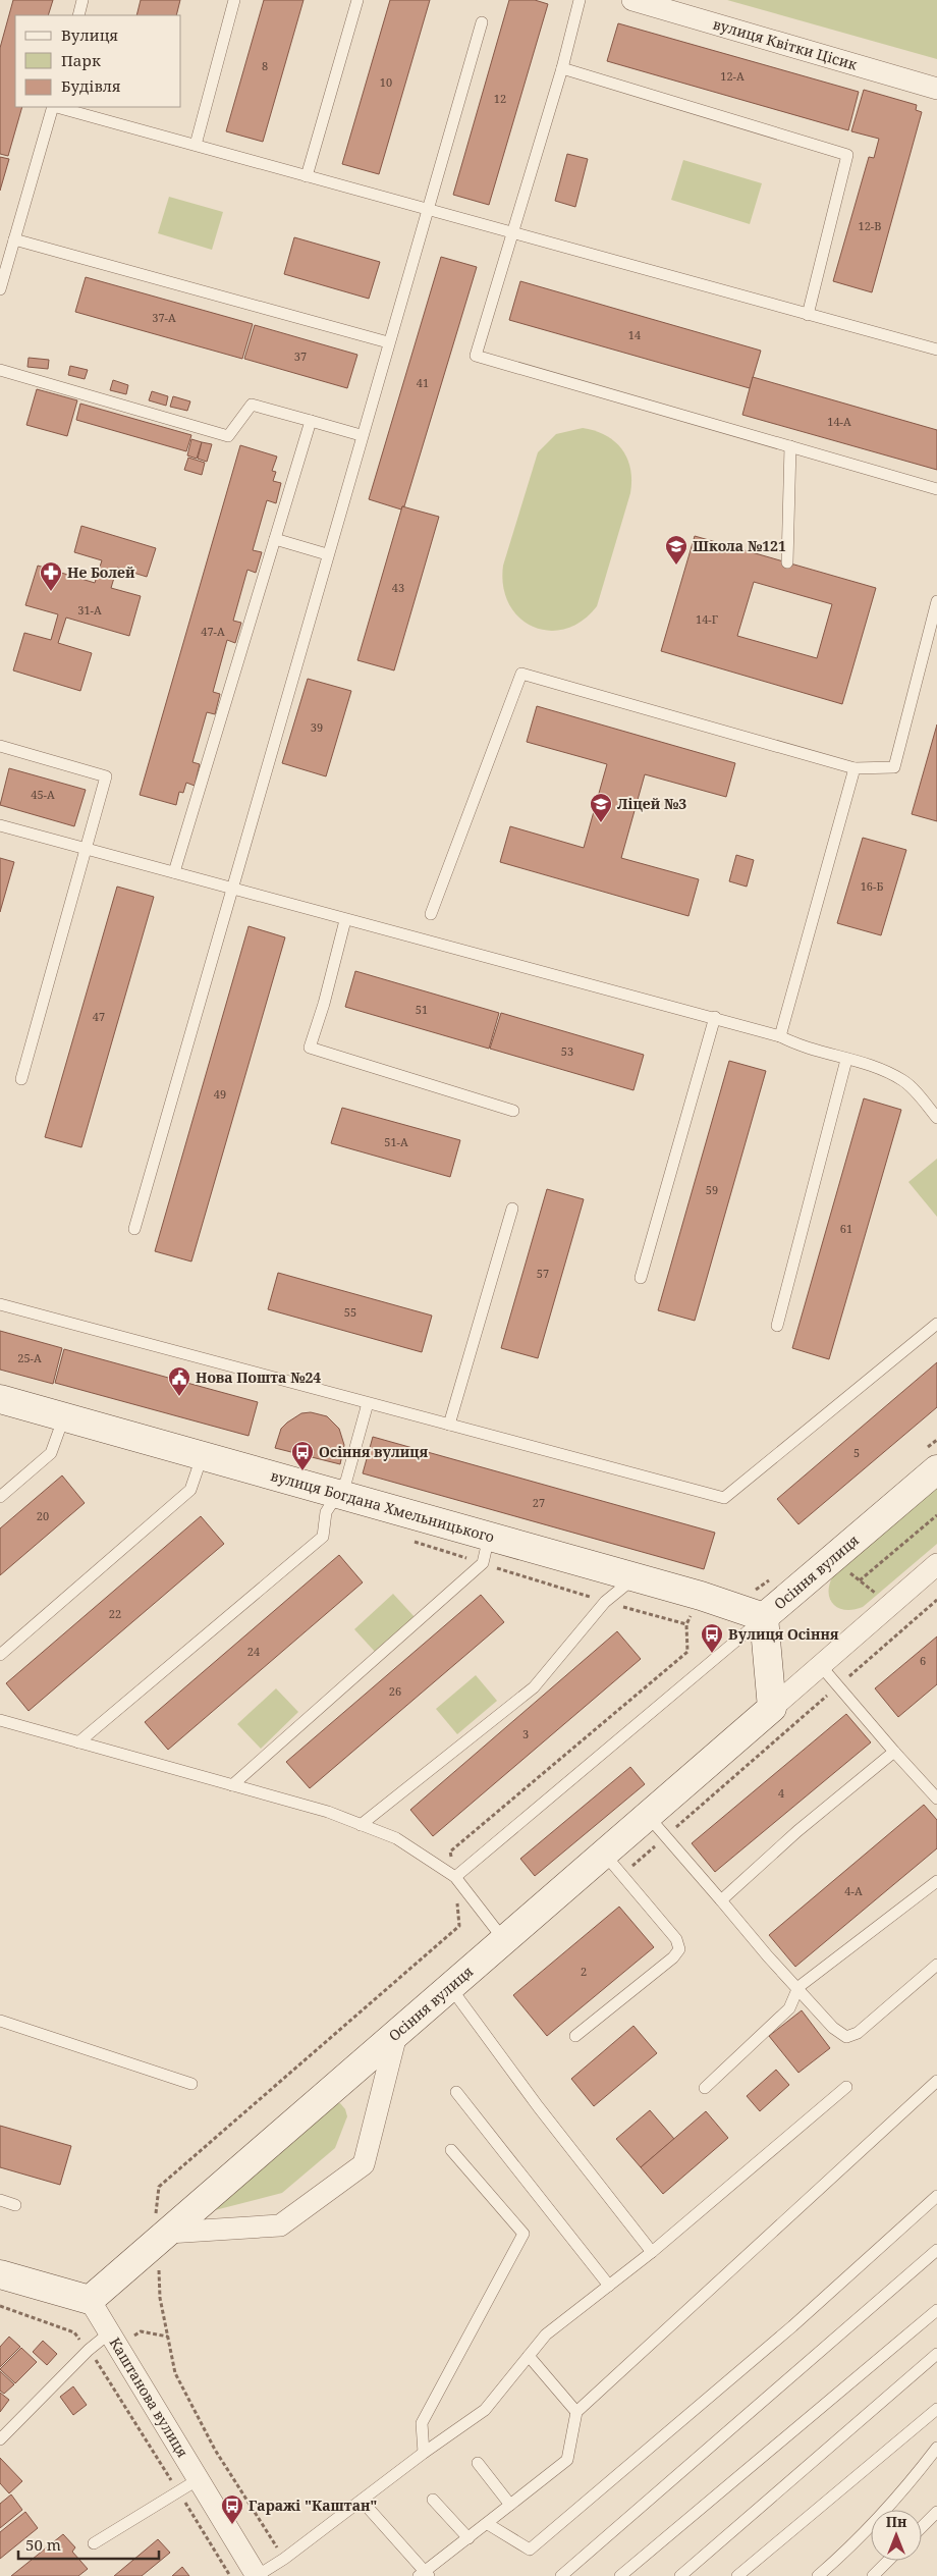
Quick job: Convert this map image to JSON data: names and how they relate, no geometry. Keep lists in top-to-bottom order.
{
  "streets": {
    "street": [
      "вулиця Квітки Цісик",
      "вулиця Богдана Хмельницького",
      "Осіння вулиця",
      "Каштанова вулиця"
    ]
  },
  "crossings": [
    ["вулиця Богдана Хмельницького", "Осіння вулиця"],
    ["Осіння вулиця", "Каштанова вулиця"]
  ],
  "places": {
    "school or university": ["Школа №121", "Ліцей №3"],
    "pharmacy": ["Не Болей"],
    "public building": ["Нова Пошта №24"],
    "bus stop": ["Осіння вулиця", "Вулиця Осіння", "Гаражі \"Каштан\""]
  },
  "house_numbers": [
    "8",
    "12-А",
    "10",
    "12",
    "12-В",
    "37-А",
    "14",
    "37",
    "41",
    "14-А",
    "43",
    "31-А",
    "14-Г",
    "47-А",
    "39",
    "45-А",
    "16-Б",
    "51",
    "47",
    "53",
    "49",
    "51-А",
    "59",
    "61",
    "57",
    "55",
    "25-А",
    "5",
    "27",
    "20",
    "22",
    "24",
    "6",
    "26",
    "3",
    "4",
    "4-А",
    "2"
  ],
  "legend": ["Вулиця", "Парк", "Будівля"],
  "scale_bar": "50 m",
  "north": "top"
}
